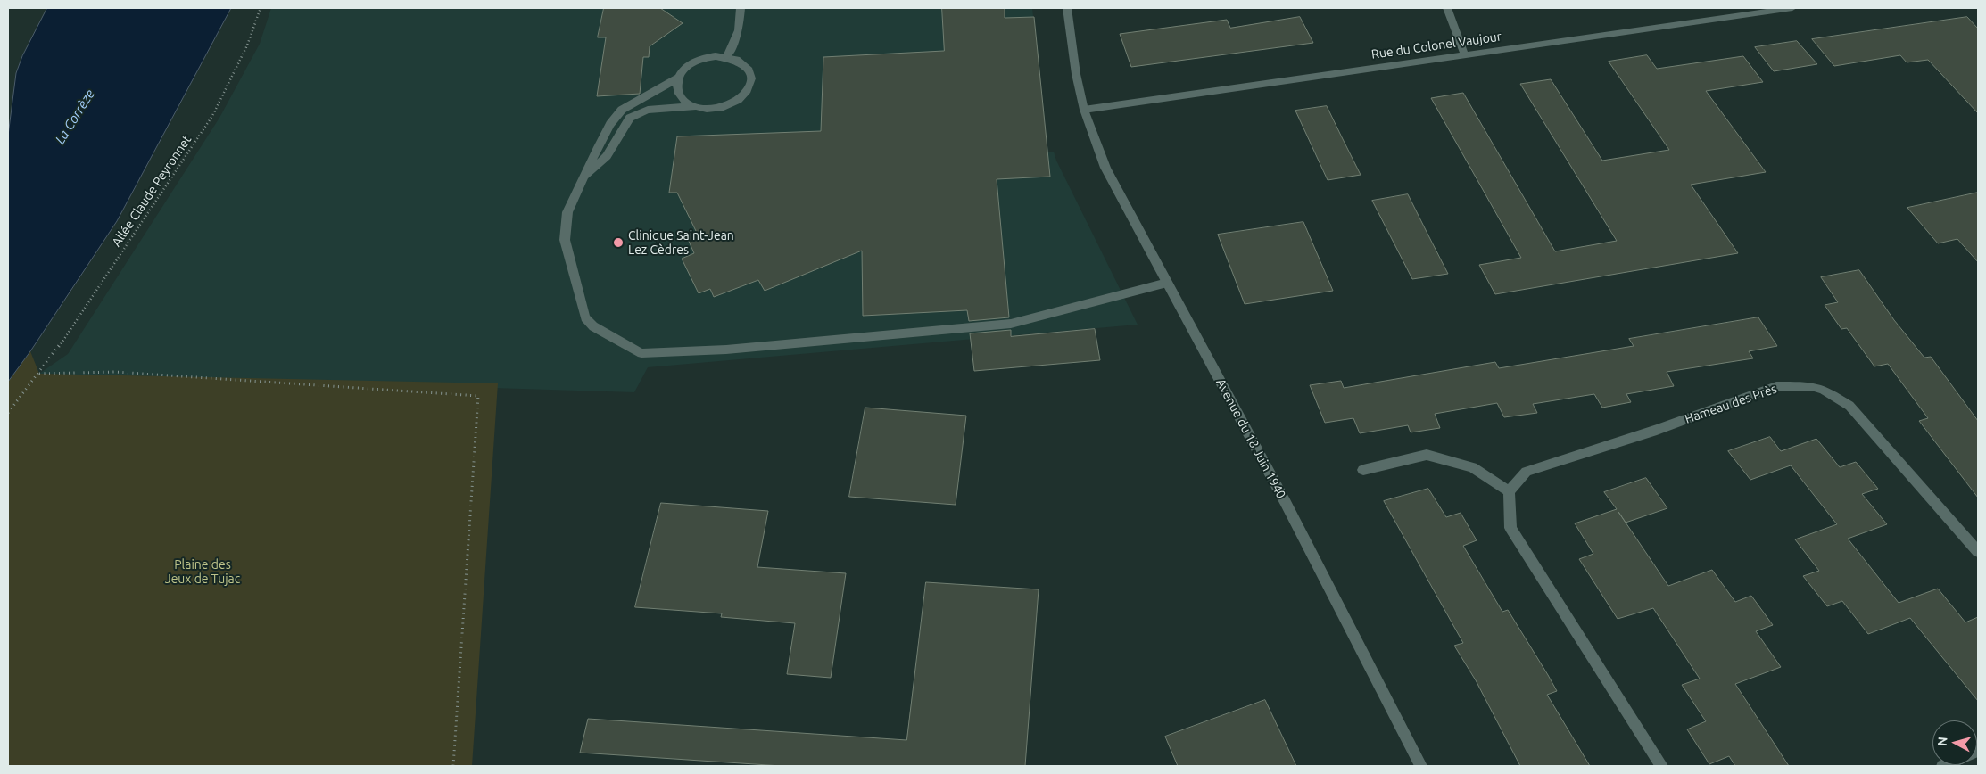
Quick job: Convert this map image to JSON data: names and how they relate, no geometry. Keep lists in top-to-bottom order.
{
  "streets": {
    "street": ["Rue du Colonel Vaujour", "Hameau des Près", "Avenue du 18 Juin 1940"],
    "path": ["Allée Claude Peyronnet"]
  },
  "crossings": [
    ["Rue du Colonel Vaujour", "Avenue du 18 Juin 1940"]
  ],
  "water": ["La Corrèze"],
  "parks": ["Plaine des Jeux de Tujac"],
  "places": ["Clinique Saint-Jean Lez Cèdres"],
  "north": "left"
}
